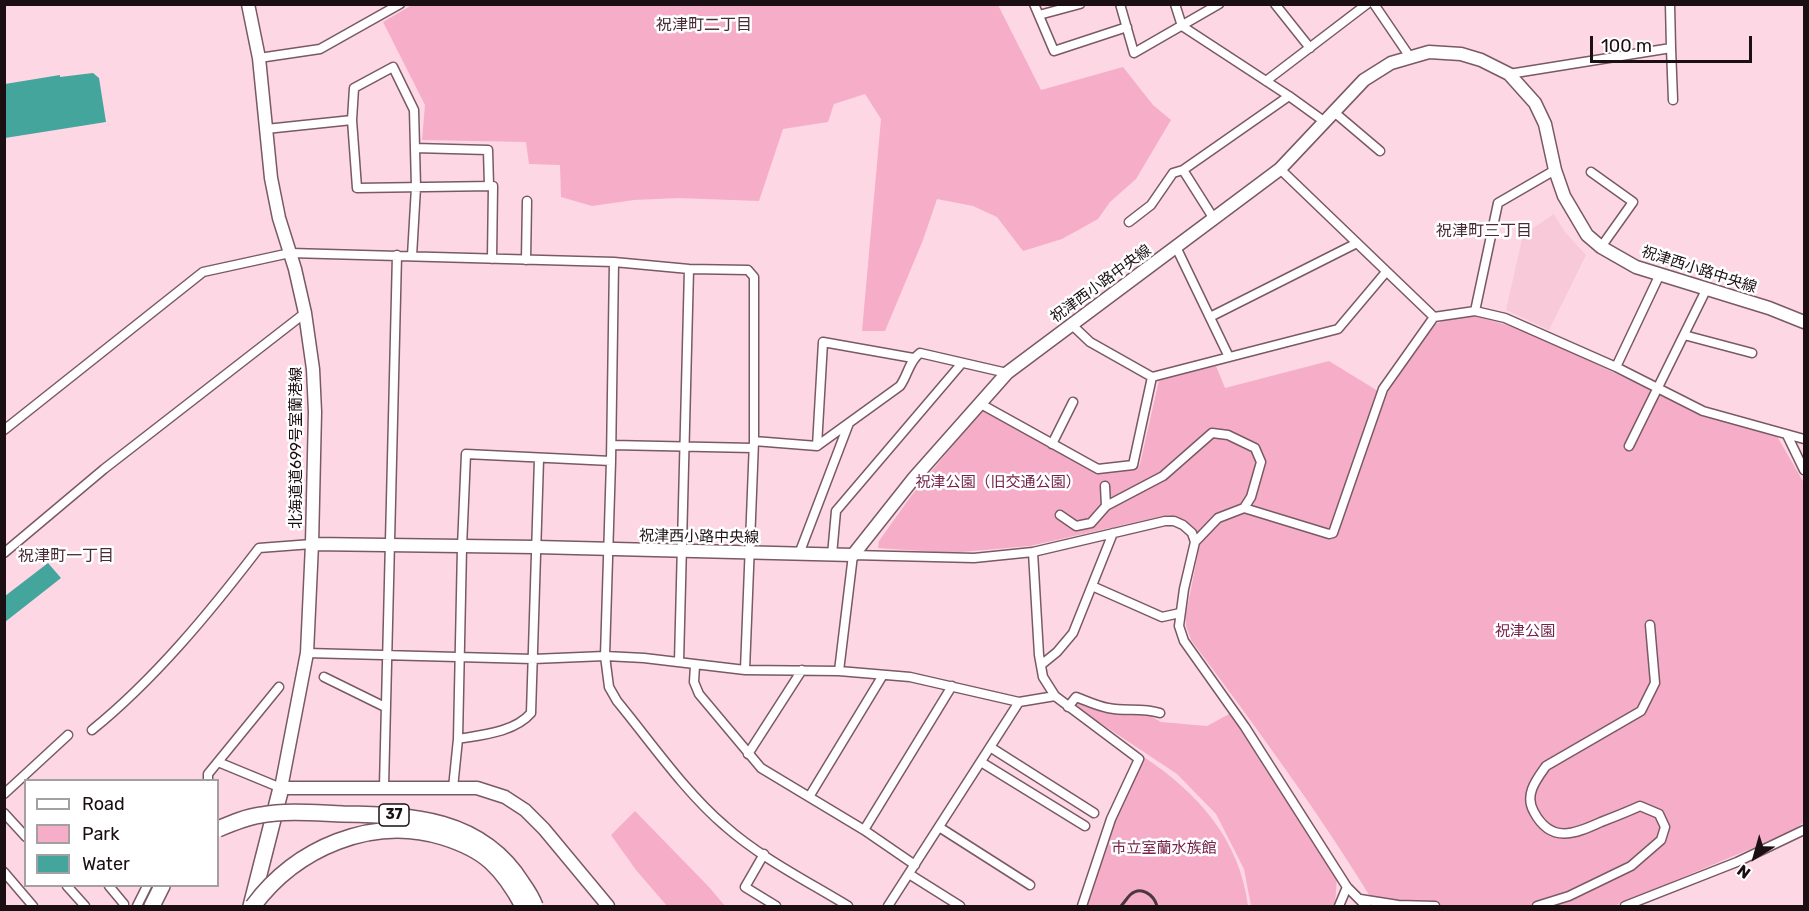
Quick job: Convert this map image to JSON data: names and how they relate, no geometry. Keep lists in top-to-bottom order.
{
  "streets": {
    "highway": ["37"],
    "main road": ["祝津西小路中央線", "北海道道699号室蘭港線"]
  },
  "crossings": [
    ["祝津西小路中央線", "北海道道699号室蘭港線"],
    ["北海道道699号室蘭港線", "37"]
  ],
  "districts": ["祝津町二丁目", "祝津町三丁目", "祝津町一丁目"],
  "parks": ["祝津公園（旧交通公園）", "祝津公園", "市立室蘭水族館"],
  "legend": ["Road", "Park", "Water"],
  "scale_bar": "100 m",
  "north": "bottom left"
}
